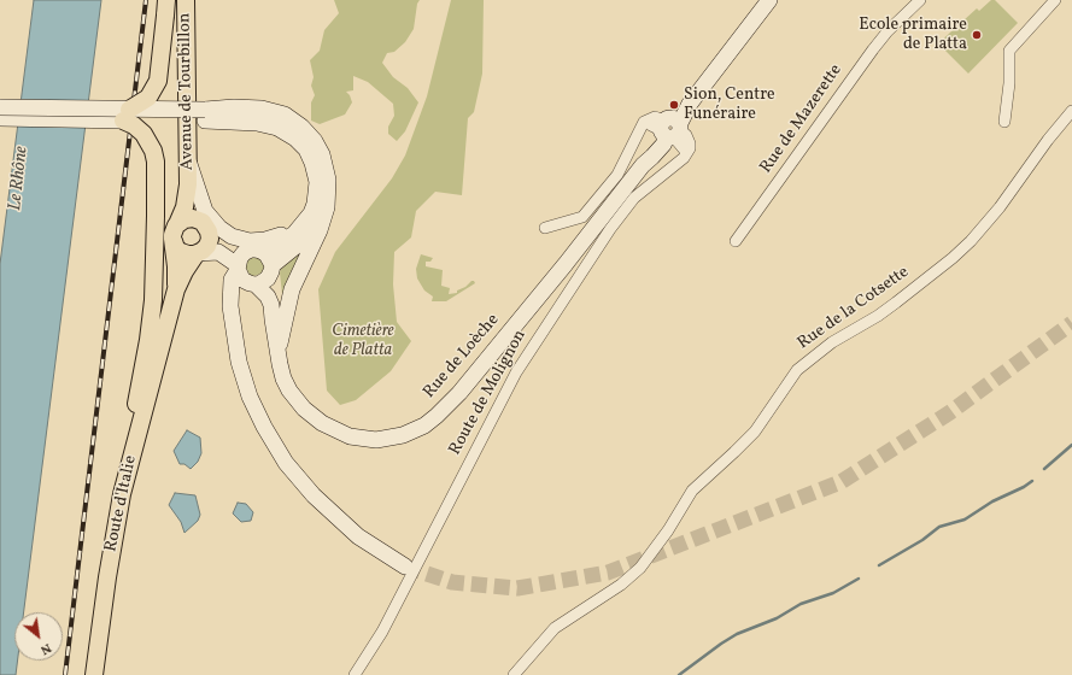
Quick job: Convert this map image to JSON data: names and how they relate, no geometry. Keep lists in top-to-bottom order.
{
  "streets": {
    "main road": ["Avenue de Tourbillon", "Route d'Italie"],
    "street": [
      "Rue de Mazerette",
      "Rue de la Cotsette",
      "Rue de Loèche",
      "Route de Molignon"
    ]
  },
  "crossings": [
    ["Avenue de Tourbillon", "Route d'Italie"],
    ["Rue de Loèche", "Route de Molignon"]
  ],
  "water": ["Le Rhône"],
  "parks": ["Cimetière de Platta"],
  "places": ["Ecole primaire de Platta", "Sion, Centre Funéraire"],
  "north": "bottom right"
}
